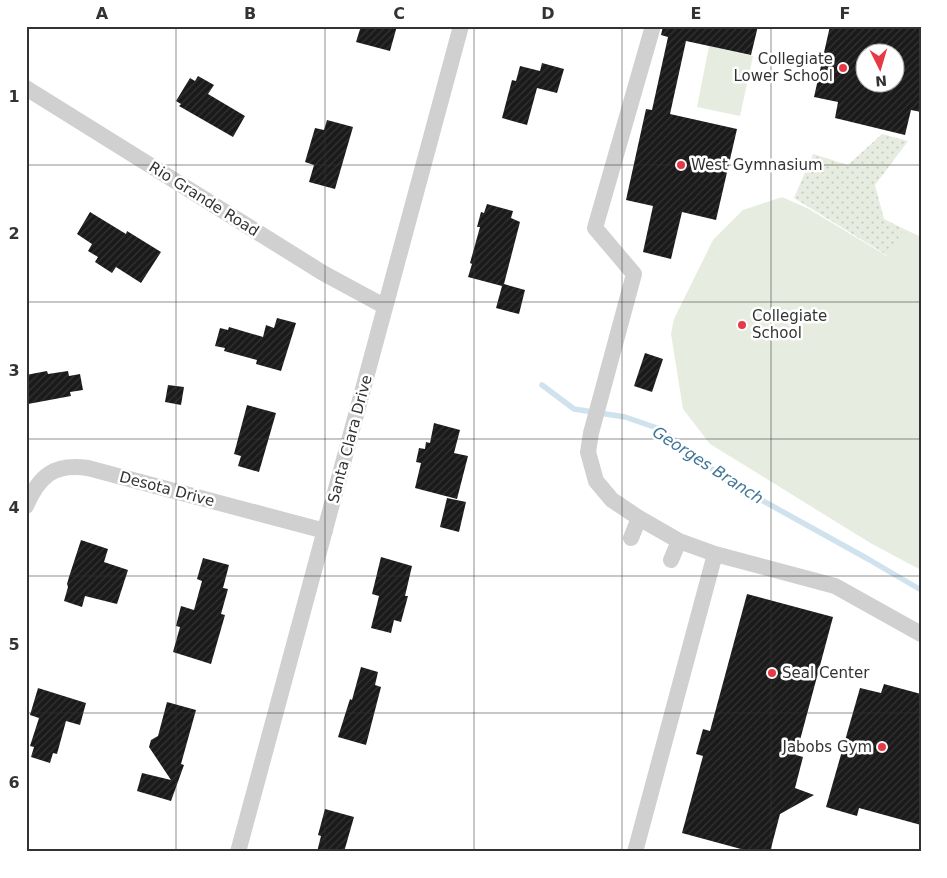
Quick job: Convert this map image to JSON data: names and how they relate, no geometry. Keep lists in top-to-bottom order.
{
  "streets": {
    "street": ["Rio Grande Road", "Santa Clara Drive", "Desota Drive"]
  },
  "crossings": [
    ["Rio Grande Road", "Santa Clara Drive"],
    ["Santa Clara Drive", "Desota Drive"]
  ],
  "water": ["Georges Branch"],
  "places": [
    "Collegiate Lower School",
    "West Gymnasium",
    "Collegiate School",
    "Seal Center",
    "Jabobs Gym"
  ],
  "north": "bottom",
  "grid": {
    "columns": [
      "A",
      "B",
      "C",
      "D",
      "E",
      "F"
    ],
    "rows": [
      "1",
      "2",
      "3",
      "4",
      "5",
      "6"
    ]
  }
}
